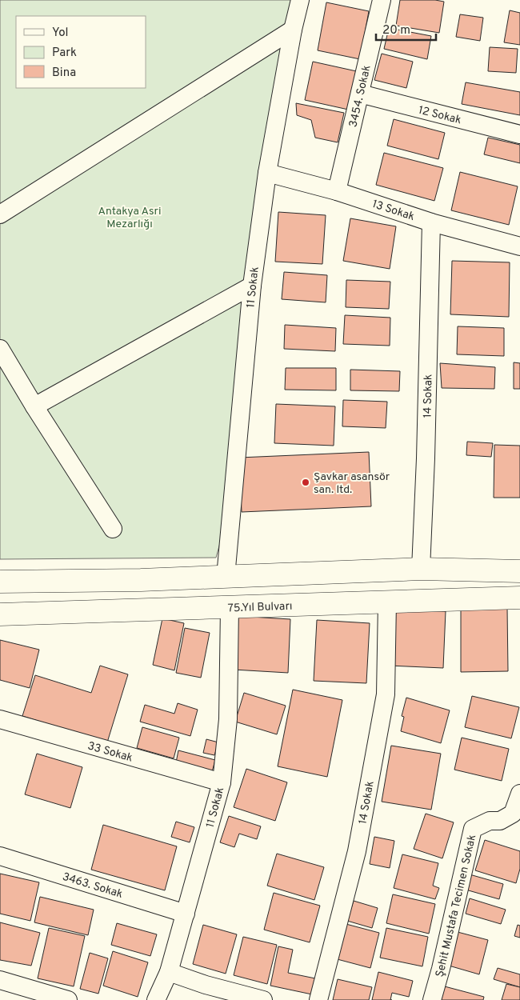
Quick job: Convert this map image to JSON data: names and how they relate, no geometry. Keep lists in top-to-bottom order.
{
  "streets": {
    "main road": ["75.Yıl Bulvarı"],
    "street": [
      "3454. Sokak",
      "12 Sokak",
      "13 Sokak",
      "11 Sokak",
      "14 Sokak",
      "33 Sokak",
      "3463. Sokak",
      "Şehit Mustafa Tecimen Sokak"
    ]
  },
  "crossings": [
    ["3454. Sokak", "12 Sokak"],
    ["3454. Sokak", "13 Sokak"],
    ["13 Sokak", "11 Sokak"],
    ["13 Sokak", "14 Sokak"],
    ["11 Sokak", "75.Yıl Bulvarı"],
    ["11 Sokak", "33 Sokak"],
    ["11 Sokak", "3463. Sokak"],
    ["14 Sokak", "75.Yıl Bulvarı"]
  ],
  "parks": ["Antakya Asri Mezarlığı"],
  "places": ["Şavkar asansör san. ltd."],
  "legend": ["Yol", "Park", "Bina"],
  "scale_bar": "20 m"
}
